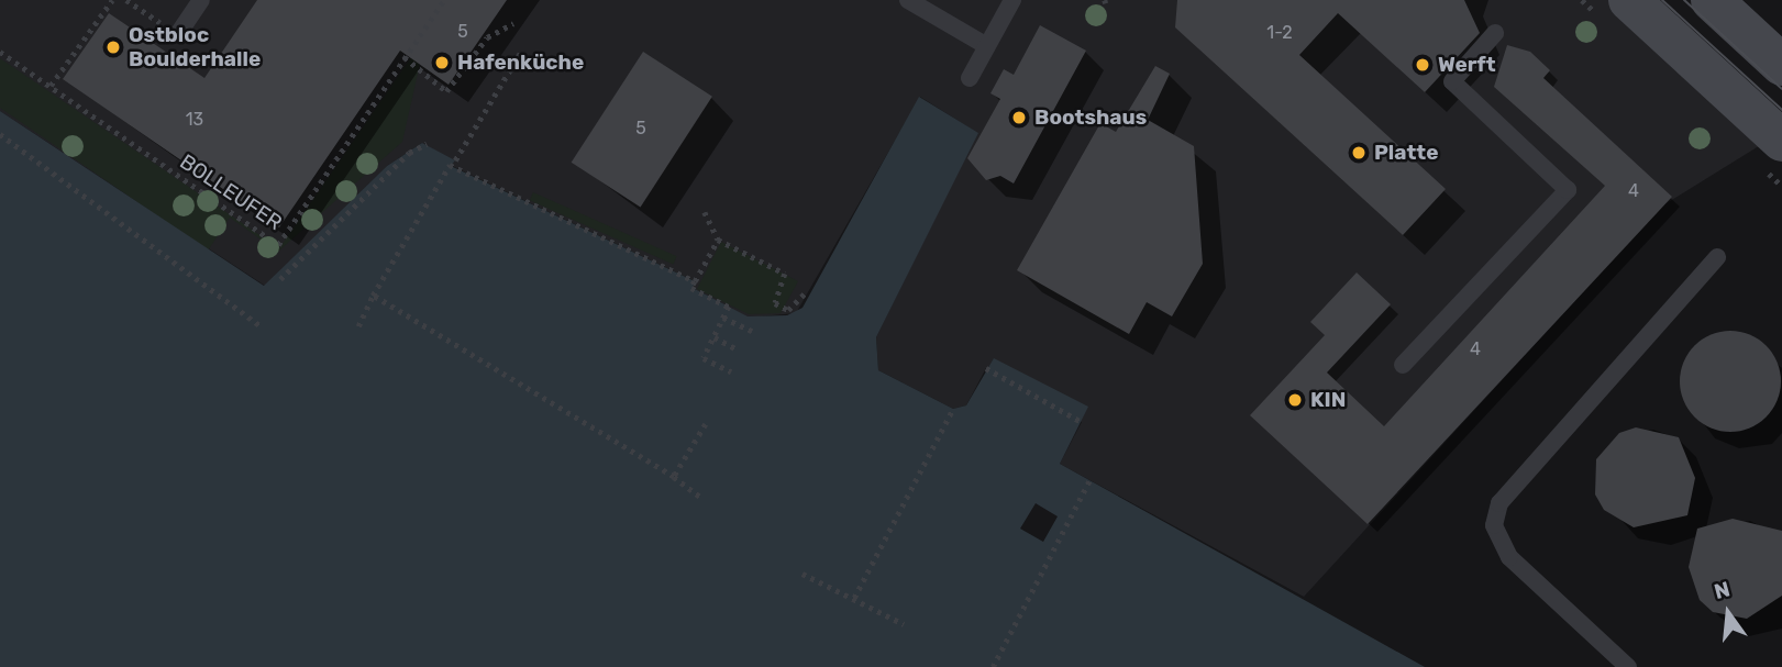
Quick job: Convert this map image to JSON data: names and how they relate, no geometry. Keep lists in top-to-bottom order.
{
  "streets": {
    "path": ["BOLLEUFER"]
  },
  "places": [
    "Ostbloc Boulderhalle",
    "Hafenküche",
    "Werft",
    "Bootshaus",
    "Platte",
    "KIN"
  ],
  "house_numbers": [
    "5",
    "1-2",
    "13",
    "5",
    "4",
    "4"
  ],
  "north": "top"
}
